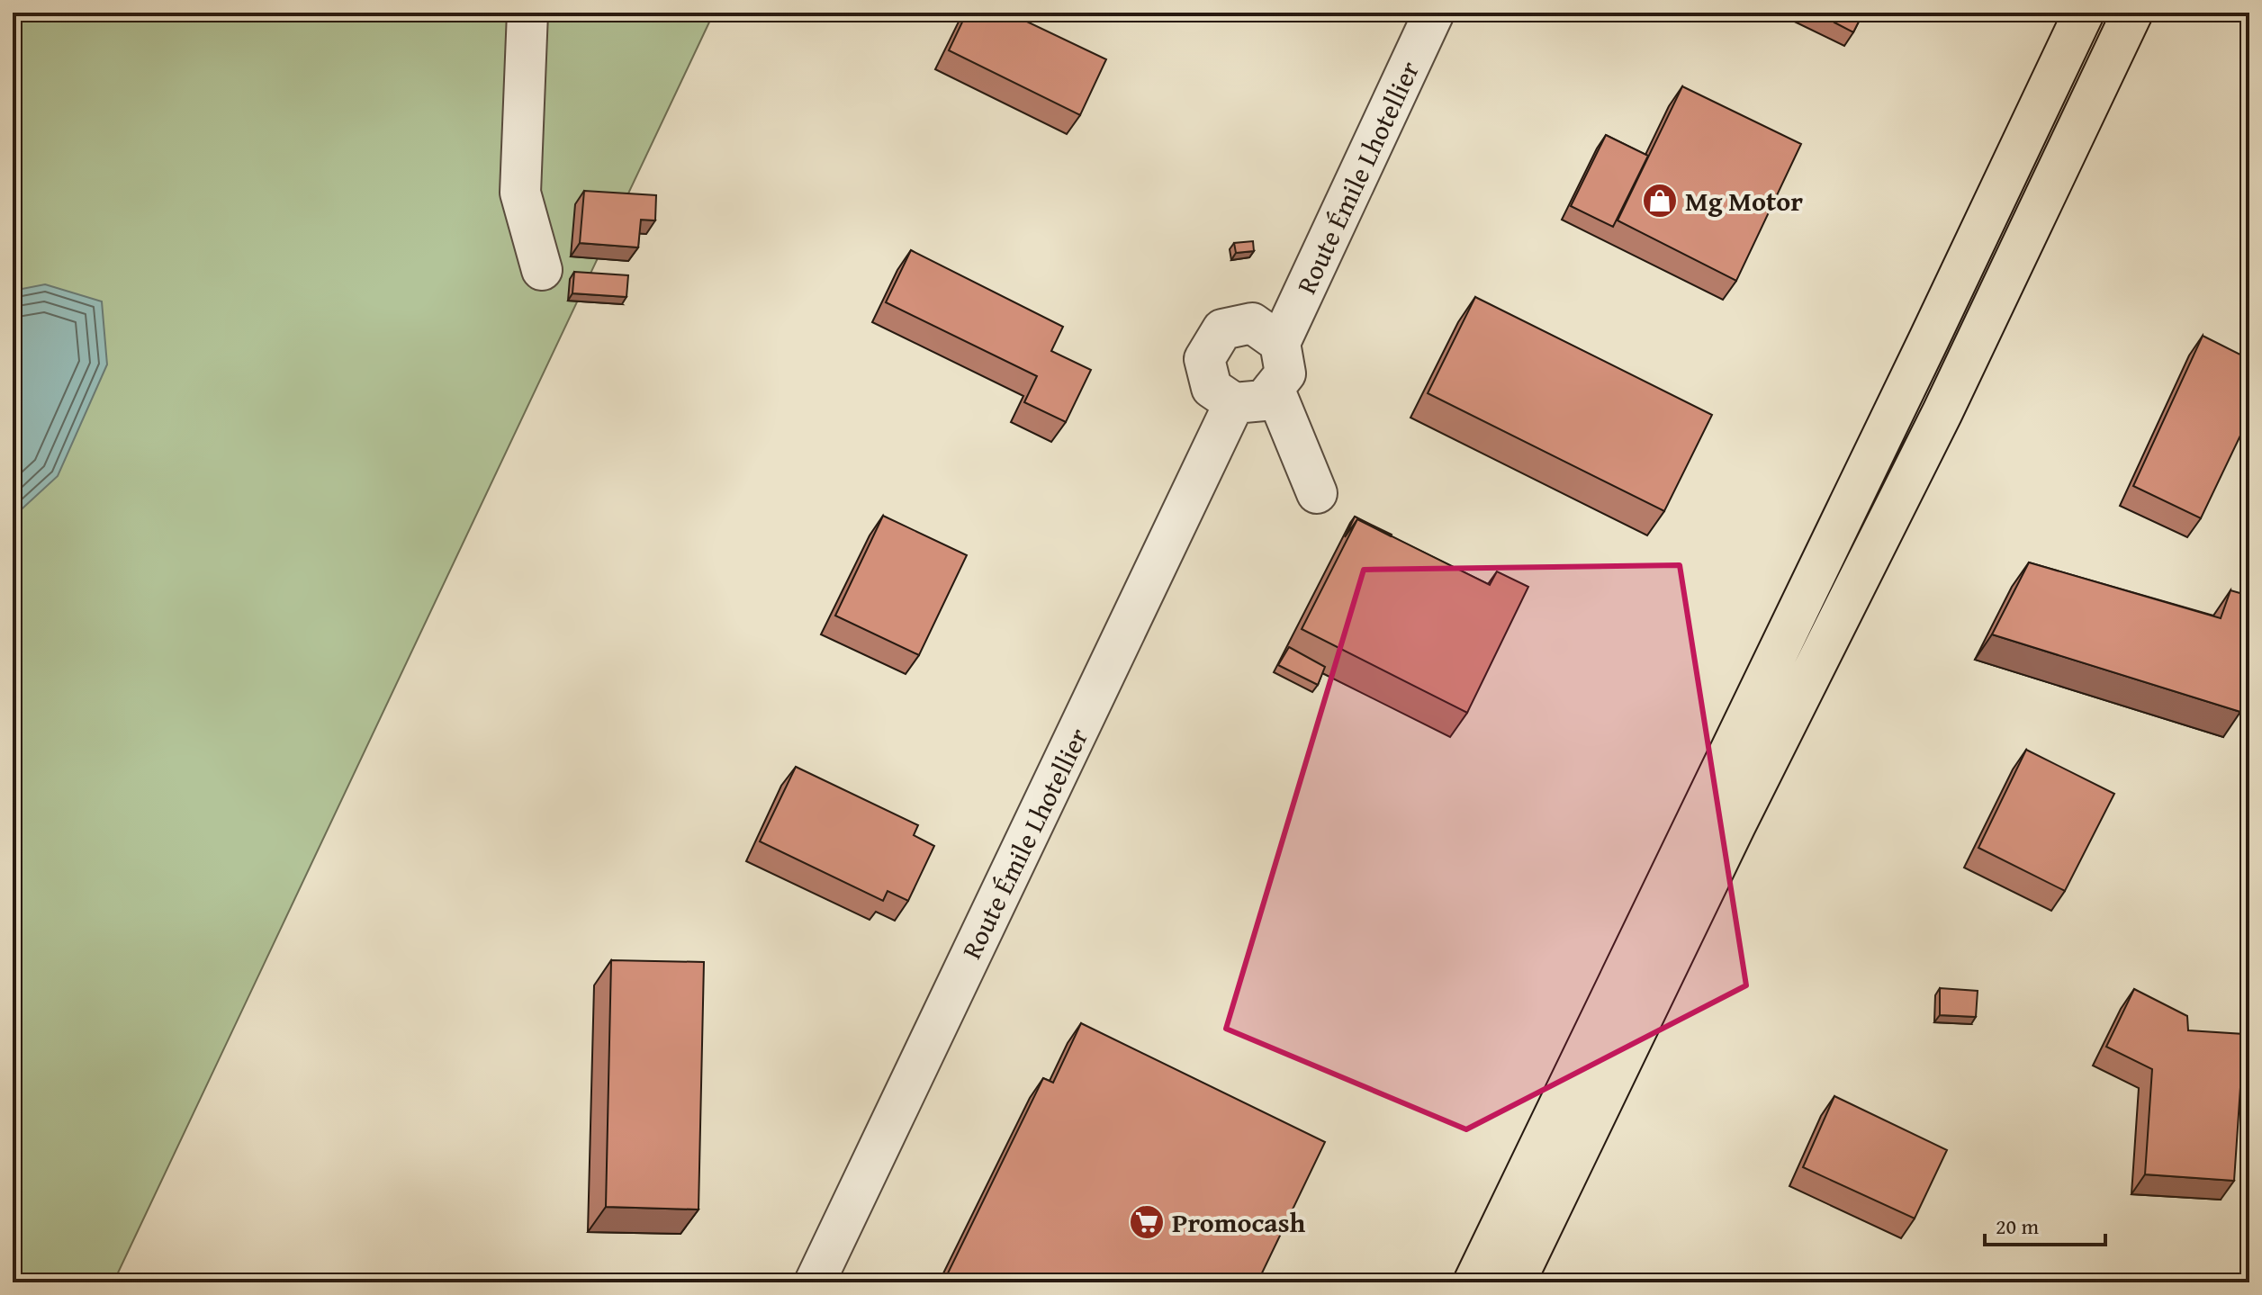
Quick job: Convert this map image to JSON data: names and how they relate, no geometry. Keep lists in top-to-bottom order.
{
  "streets": {
    "street": ["Route Émile Lhotellier"]
  },
  "places": {
    "shop": ["Mg Motor"],
    "supermarket": ["Promocash"]
  },
  "scale_bar": "20 m"
}
